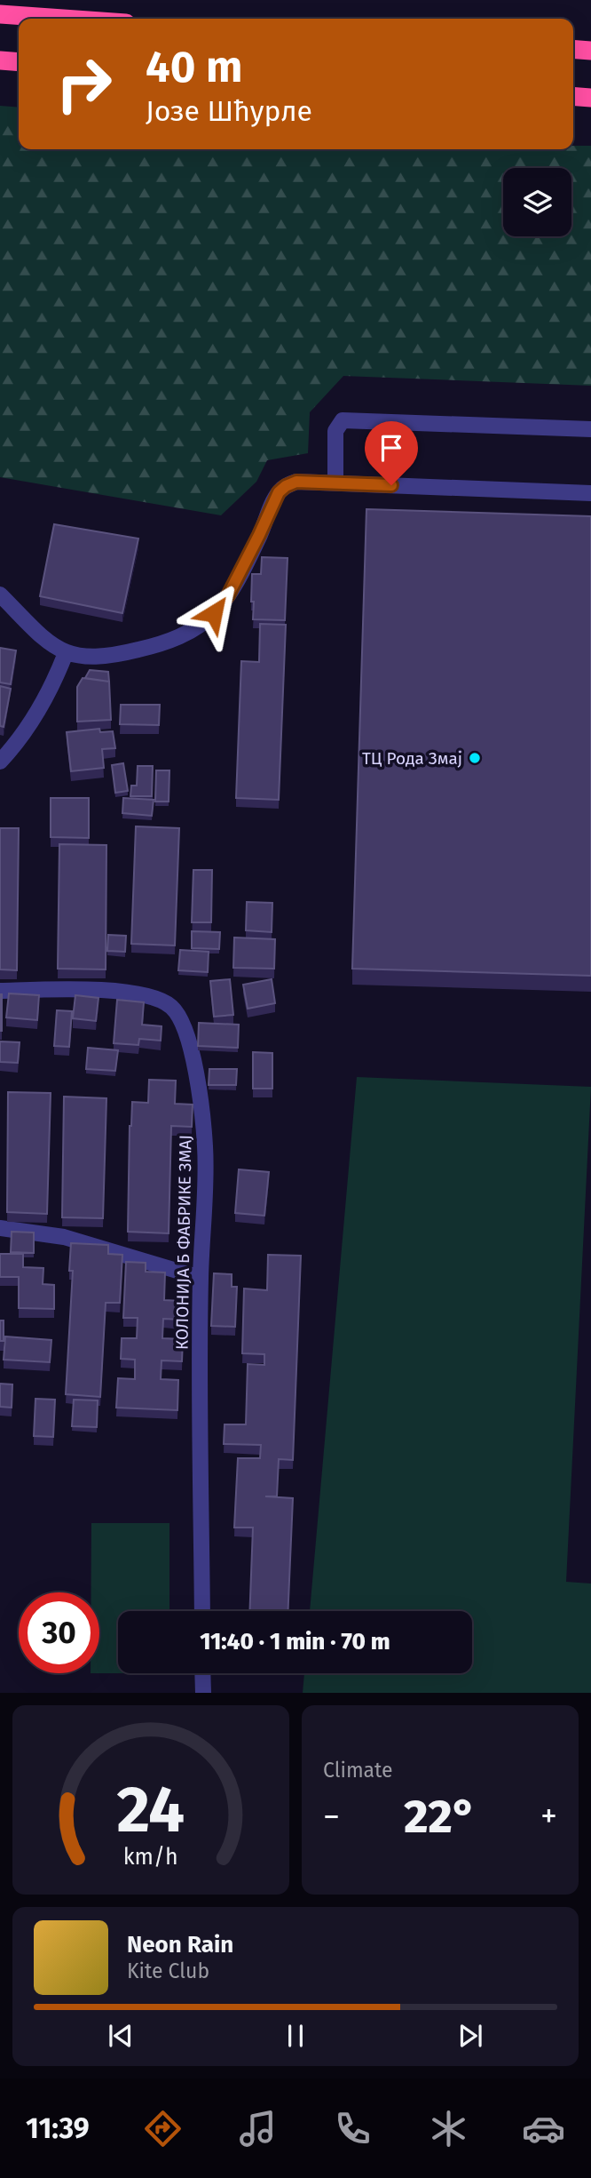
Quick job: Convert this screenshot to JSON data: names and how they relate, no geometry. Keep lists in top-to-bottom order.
{
  "streets": {
    "street": ["КОЛОНИЈА Б ФАБРИКЕ ЗМАЈ"]
  },
  "places": ["ТЦ Рода Змај"],
  "page": {
    "turn": ["40 m", "Јозе Шћурле"],
    "limit": "30",
    "trip": "11:40 · 1 min · 70 m",
    "tile": "Climate",
    "heat": ["−", "22°", "+"],
    "song": ["Neon Rain", "Kite Club"],
    "tabs": "11:39",
    "gauge": ["24", "km/h"]
  }
}
